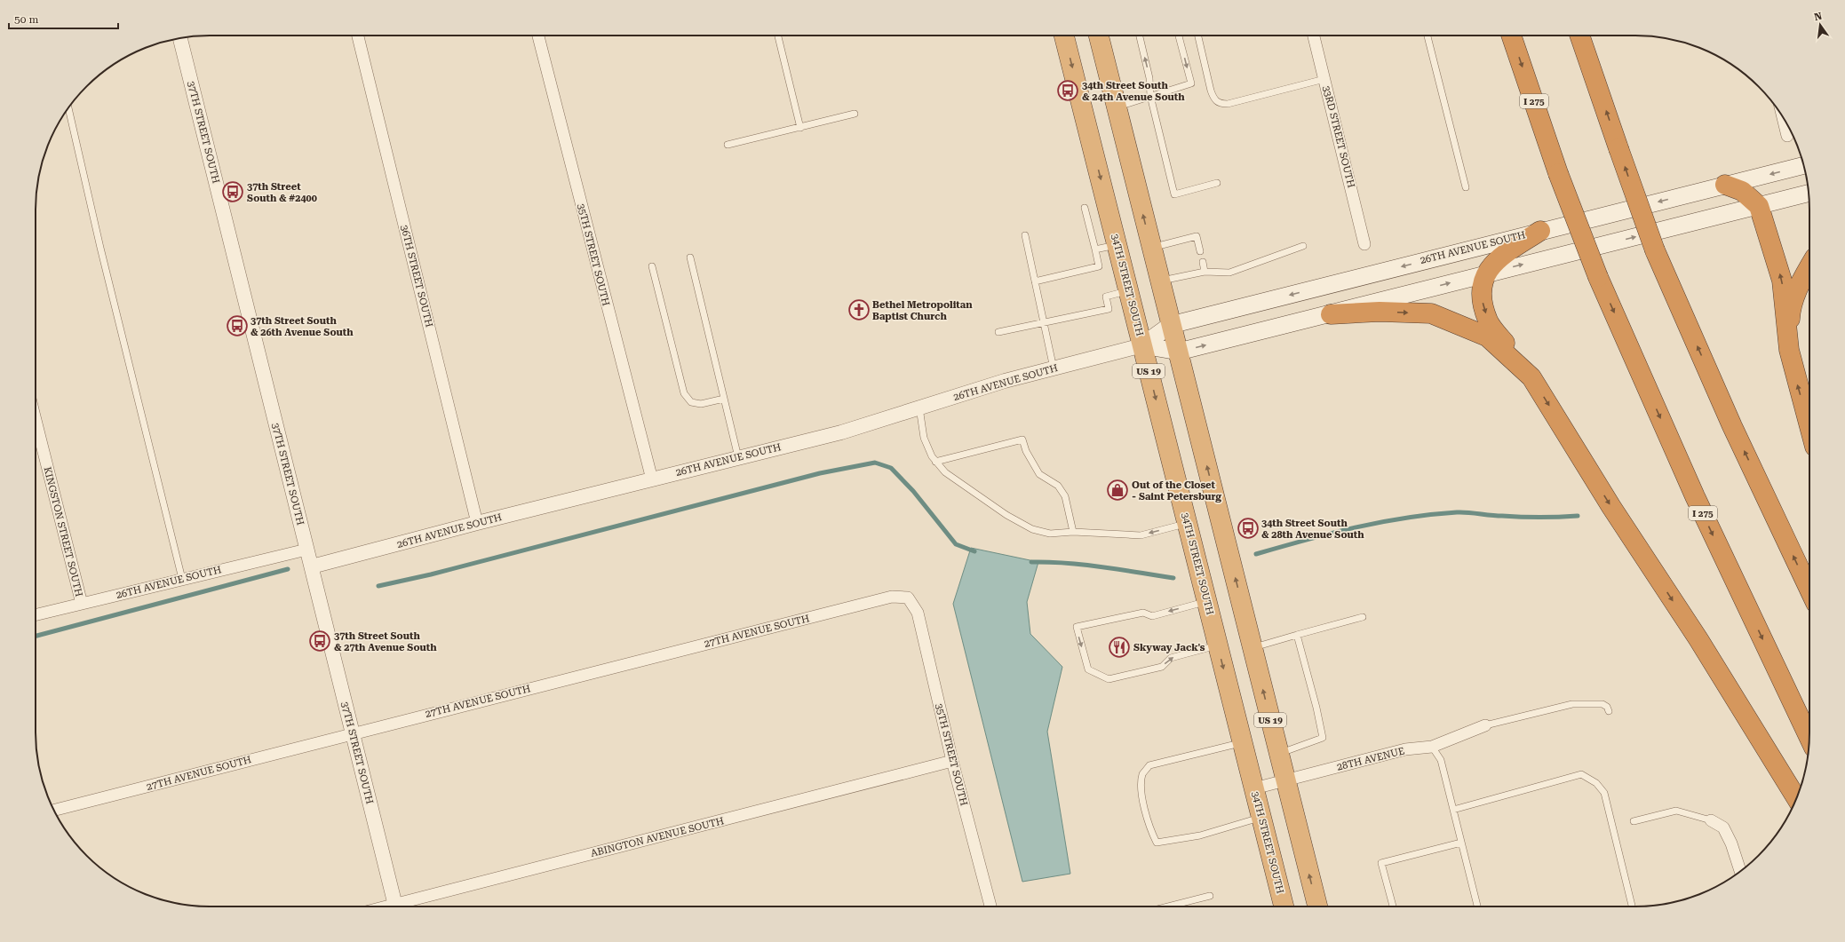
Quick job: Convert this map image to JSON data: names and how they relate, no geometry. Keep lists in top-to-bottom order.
{
  "streets": {
    "highway": ["I 275", "34TH STREET SOUTH", "US 19"],
    "main road": ["26TH AVENUE SOUTH"],
    "street": [
      "37TH STREET SOUTH",
      "33RD STREET SOUTH",
      "35TH STREET SOUTH",
      "36TH STREET SOUTH",
      "KINGSTON STREET SOUTH",
      "27TH AVENUE SOUTH",
      "28TH AVENUE",
      "ABINGTON AVENUE SOUTH"
    ]
  },
  "crossings": [
    ["37TH STREET SOUTH", "26TH AVENUE SOUTH"],
    ["37TH STREET SOUTH", "27TH AVENUE SOUTH"],
    ["26TH AVENUE SOUTH", "35TH STREET SOUTH"],
    ["26TH AVENUE SOUTH", "36TH STREET SOUTH"],
    ["26TH AVENUE SOUTH", "34TH STREET SOUTH"],
    ["26TH AVENUE SOUTH", "US 19"],
    ["26TH AVENUE SOUTH", "KINGSTON STREET SOUTH"],
    ["35TH STREET SOUTH", "27TH AVENUE SOUTH"],
    ["35TH STREET SOUTH", "ABINGTON AVENUE SOUTH"],
    ["34TH STREET SOUTH", "28TH AVENUE"],
    ["US 19", "28TH AVENUE"]
  ],
  "places": {
    "bus stop": [
      "34th Street South & 24th Avenue South",
      "37th Street South & #2400",
      "37th Street South & 26th Avenue South",
      "34th Street South & 28th Avenue South",
      "37th Street South & 27th Avenue South"
    ],
    "church": ["Bethel Metropolitan Baptist Church"],
    "shop": ["Out of the Closet - Saint Petersburg"],
    "restaurant": ["Skyway Jack's"]
  },
  "scale_bar": "50 m",
  "north": "top"
}
